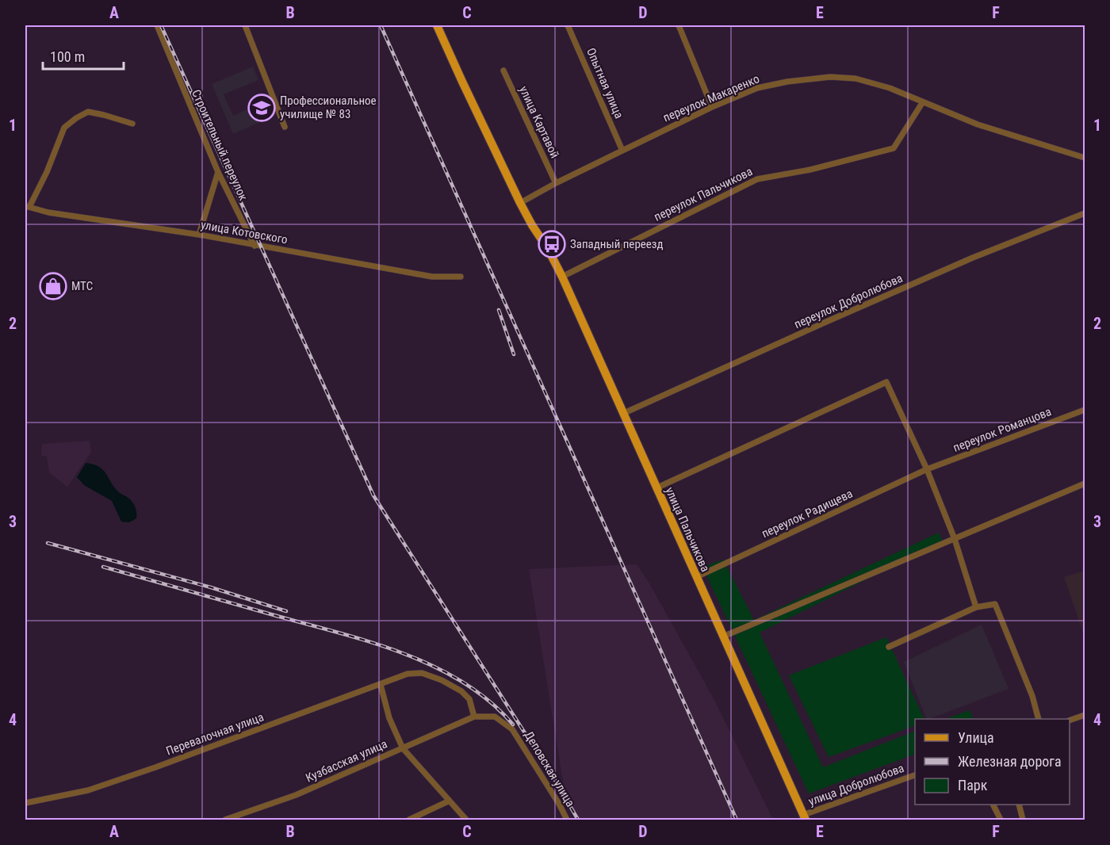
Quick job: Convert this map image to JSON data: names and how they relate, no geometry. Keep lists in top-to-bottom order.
{
  "streets": {
    "main road": ["улица Пальчикова"],
    "street": [
      "Опытная улица",
      "переулок Макаренко",
      "улица Картавой",
      "Строительный переулок",
      "переулок Пальчикова",
      "улица Котовского",
      "переулок Добролюбова",
      "переулок Романцова",
      "переулок Радищева",
      "Перевалочная улица",
      "Кузбасская улица",
      "Деповская улица",
      "улица Добролюбова"
    ]
  },
  "crossings": [
    ["Опытная улица", "переулок Макаренко"],
    ["переулок Макаренко", "улица Картавой"],
    ["переулок Макаренко", "переулок Пальчикова"],
    ["переулок Макаренко", "улица Пальчикова"],
    ["Строительный переулок", "улица Котовского"],
    ["переулок Пальчикова", "улица Пальчикова"],
    ["переулок Добролюбова", "улица Пальчикова"],
    ["переулок Романцова", "переулок Радищева"],
    ["переулок Радищева", "улица Пальчикова"],
    ["улица Пальчикова", "улица Добролюбова"],
    ["Перевалочная улица", "Кузбасская улица"],
    ["Перевалочная улица", "Деповская улица"],
    ["Кузбасская улица", "Деповская улица"]
  ],
  "places": {
    "school or university": ["Профессиональное училище № 83"],
    "bus stop": ["Западный переезд"],
    "shop": ["МТС"]
  },
  "legend": ["Улица", "Железная дорога", "Парк"],
  "scale_bar": "100 m",
  "grid": {
    "columns": [
      "A",
      "B",
      "C",
      "D",
      "E",
      "F"
    ],
    "rows": [
      "1",
      "2",
      "3",
      "4"
    ]
  }
}
